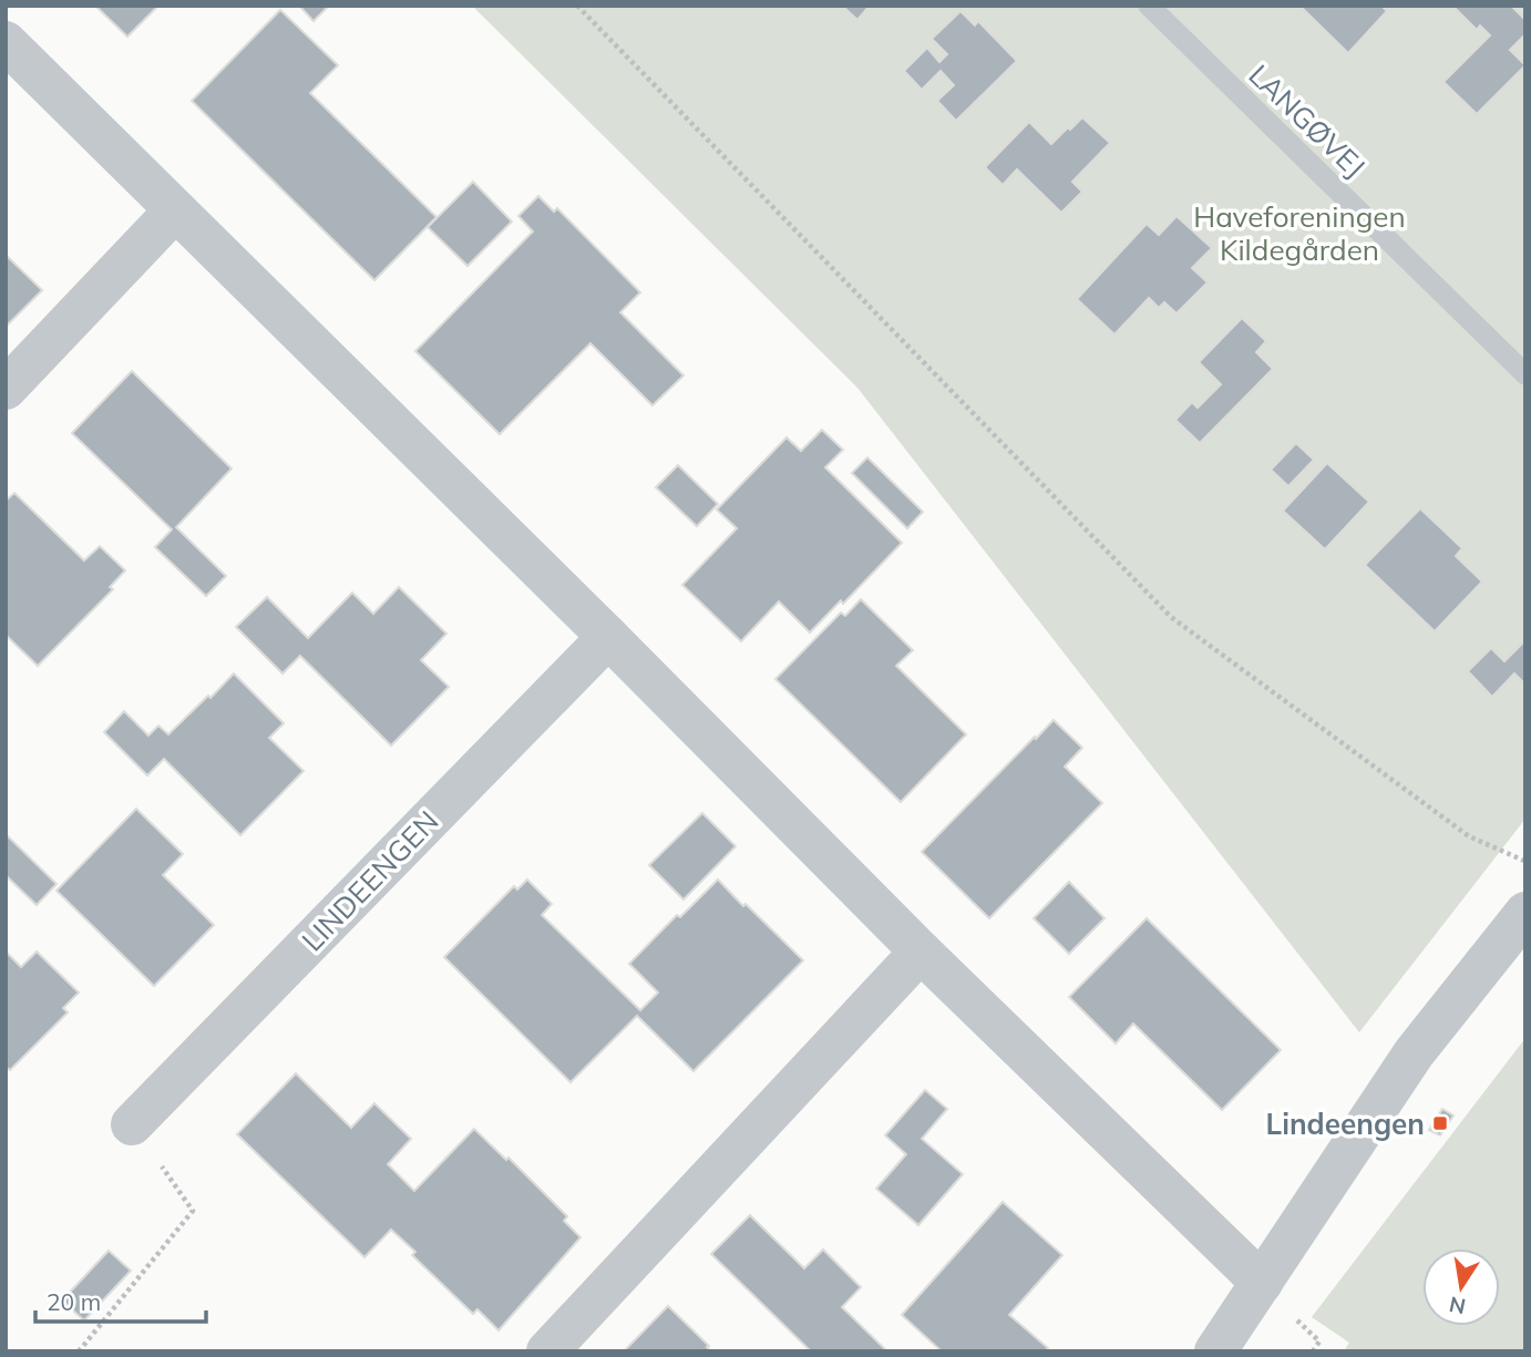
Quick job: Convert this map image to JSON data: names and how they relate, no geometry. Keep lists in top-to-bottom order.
{
  "streets": {
    "street": ["LINDEENGEN"],
    "lane": ["LANGØVEJ"]
  },
  "parks": ["Haveforeningen Kildegården"],
  "places": {
    "transit": ["Lindeengen"]
  },
  "scale_bar": "20 m",
  "north": "bottom"
}
